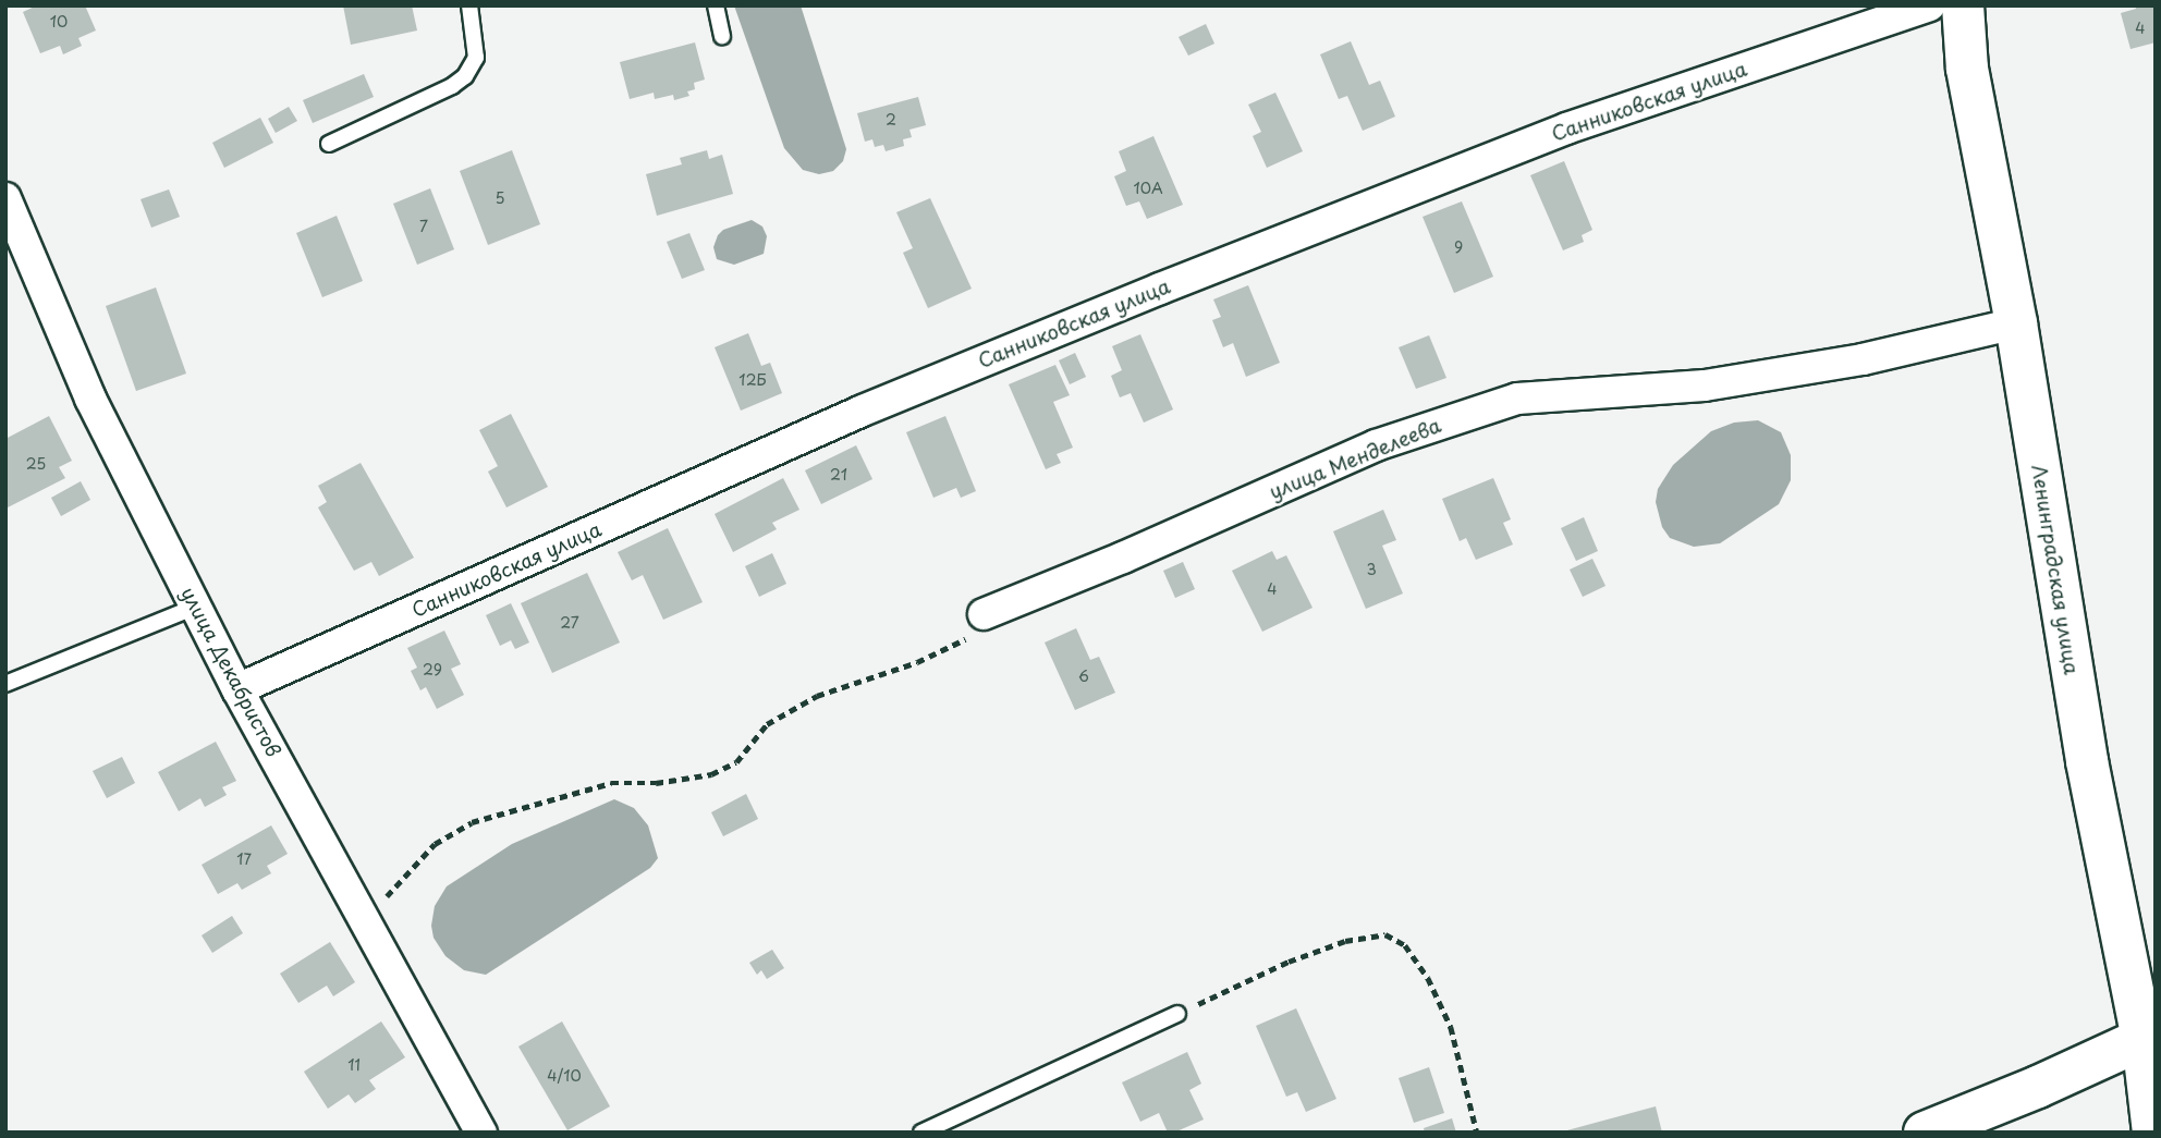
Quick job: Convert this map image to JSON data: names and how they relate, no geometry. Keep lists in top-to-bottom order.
{
  "streets": {
    "street": [
      "Санниковская улица",
      "улица Менделеева",
      "Ленинградская улица",
      "улица Декабристов"
    ]
  },
  "crossings": [
    ["Санниковская улица", "улица Декабристов"],
    ["улица Менделеева", "Ленинградская улица"]
  ],
  "house_numbers": [
    "10",
    "4",
    "2",
    "10А",
    "5",
    "7",
    "9",
    "12Б",
    "25",
    "21",
    "3",
    "4",
    "27",
    "29",
    "6",
    "17",
    "11",
    "4/10"
  ]
}
